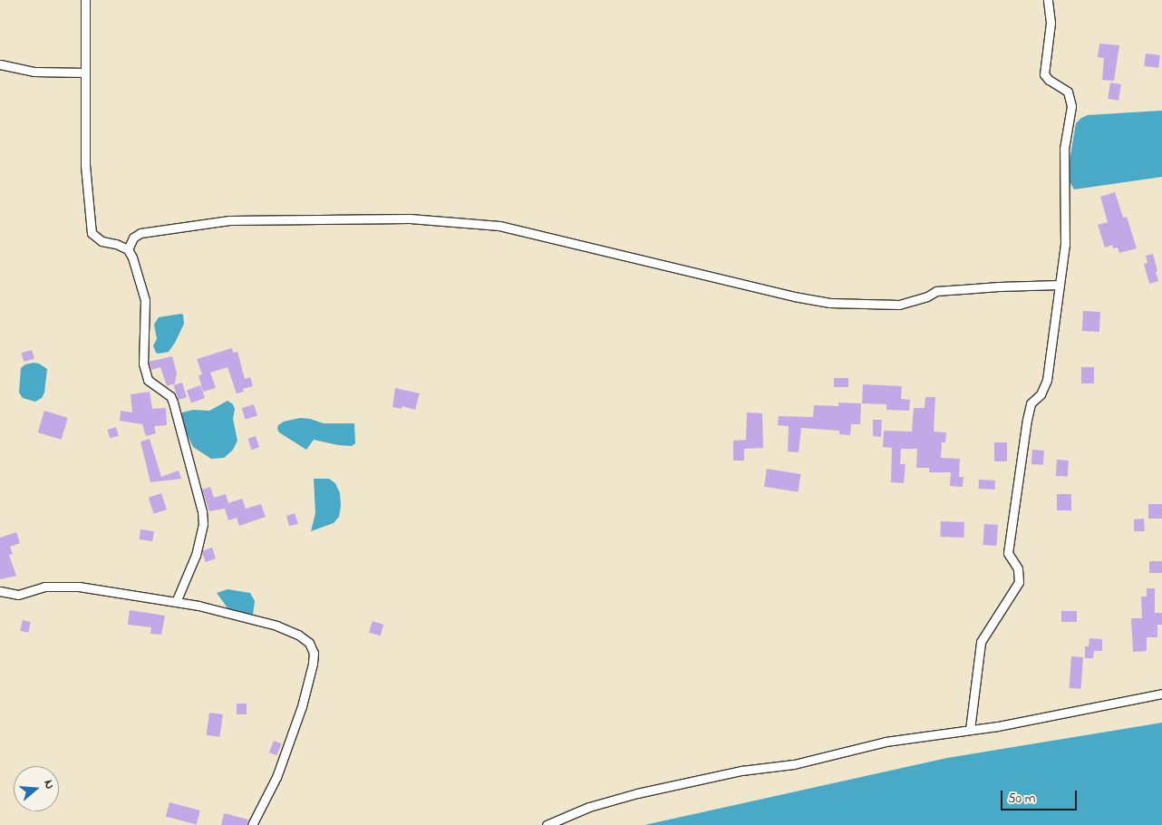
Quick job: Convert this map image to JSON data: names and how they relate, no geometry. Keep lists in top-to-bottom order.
{
  "scale_bar": "50 m",
  "north": "right"
}
